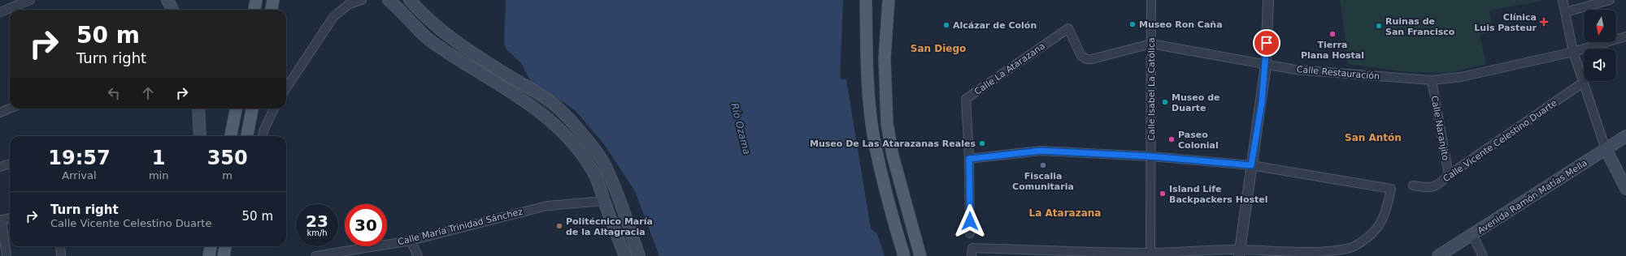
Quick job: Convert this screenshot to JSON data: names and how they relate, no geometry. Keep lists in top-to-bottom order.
{
  "streets": {
    "main road": ["Avenida Ramón Matías Mella"],
    "street": [
      "Calle La Atarazana",
      "Calle Restauración",
      "Calle Isabel La Católica",
      "Calle Naranjito",
      "Calle Vicente Celestino Duarte",
      "Calle María Trinidad Sánchez"
    ]
  },
  "crossings": [
    ["Calle La Atarazana", "Calle Restauración"],
    ["Calle Restauración", "Calle Isabel La Católica"],
    ["Calle Restauración", "Calle Naranjito"],
    ["Calle Naranjito", "Calle Vicente Celestino Duarte"]
  ],
  "districts": ["San Diego", "San Antón", "La Atarazana"],
  "water": ["Río Ozama"],
  "places": {
    "health": ["Clínica Luis Pasteur"],
    "other": [
      "Museo Ron Caña",
      "Alcázar de Colón",
      "Ruinas de San Francisco",
      "Tierra Plana Hostal",
      "Museo de Duarte",
      "Paseo Colonial",
      "Museo De Las Atarazanas Reales",
      "Fiscalia Comunitaria",
      "Island Life Backpackers Hostel",
      "Politécnico María de la Altagracia"
    ]
  },
  "north": "bottom",
  "page": {
    "turn": ["50 m", "Turn right"],
    "eta": [
      "19:57",
      "Arrival",
      "1",
      "min",
      "350",
      "m"
    ],
    "list": [
      {
        "name": "Turn right",
        "note": "Calle Vicente Celestino Duarte",
        "value": "50 m"
      }
    ],
    "speed": "23 km/h",
    "limit": "30"
  }
}
